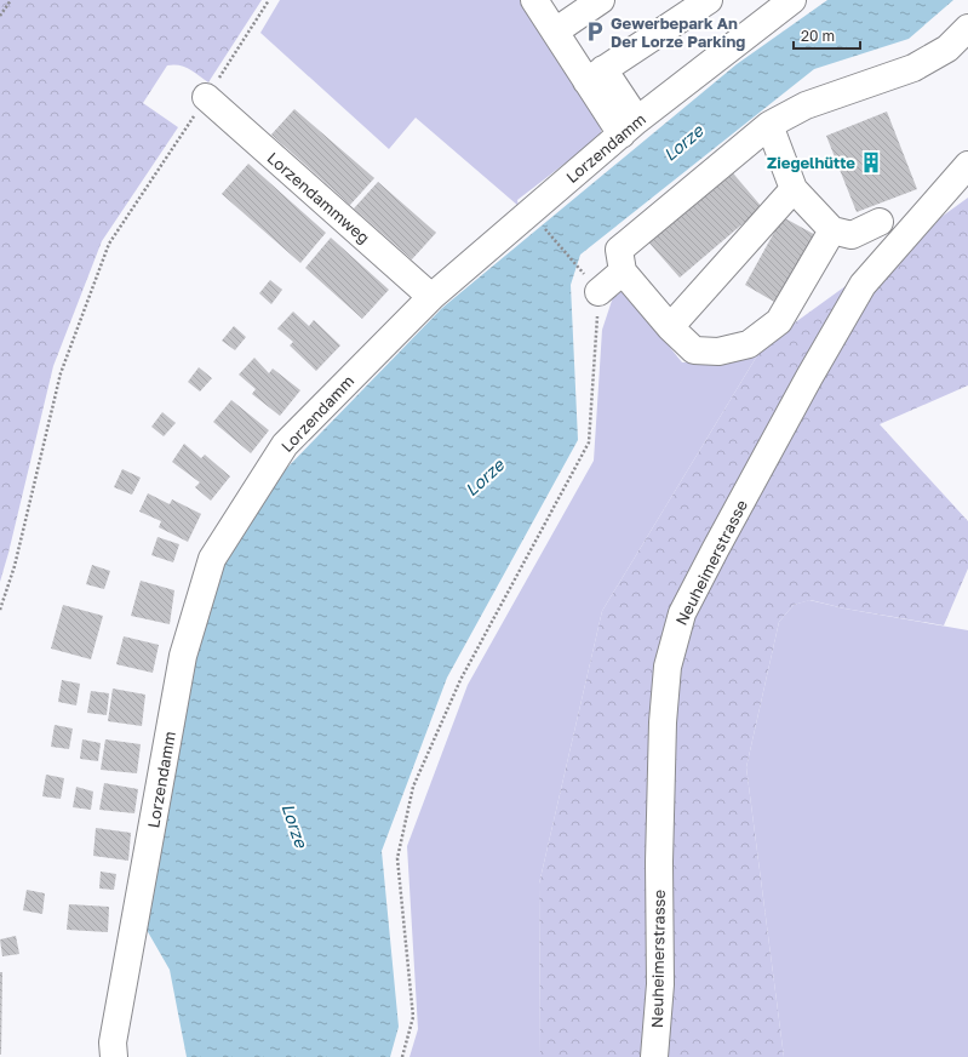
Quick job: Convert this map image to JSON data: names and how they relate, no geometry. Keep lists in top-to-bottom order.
{
  "streets": {
    "street": ["Lorzendamm", "Lorzendammweg", "Neuheimerstrasse"]
  },
  "crossings": [
    ["Lorzendamm", "Lorzendammweg"]
  ],
  "water": ["Lorze"],
  "places": {
    "parking": ["Gewerbepark An Der Lorze Parking"],
    "building": ["Ziegelhütte"]
  },
  "scale_bar": "20 m"
}
